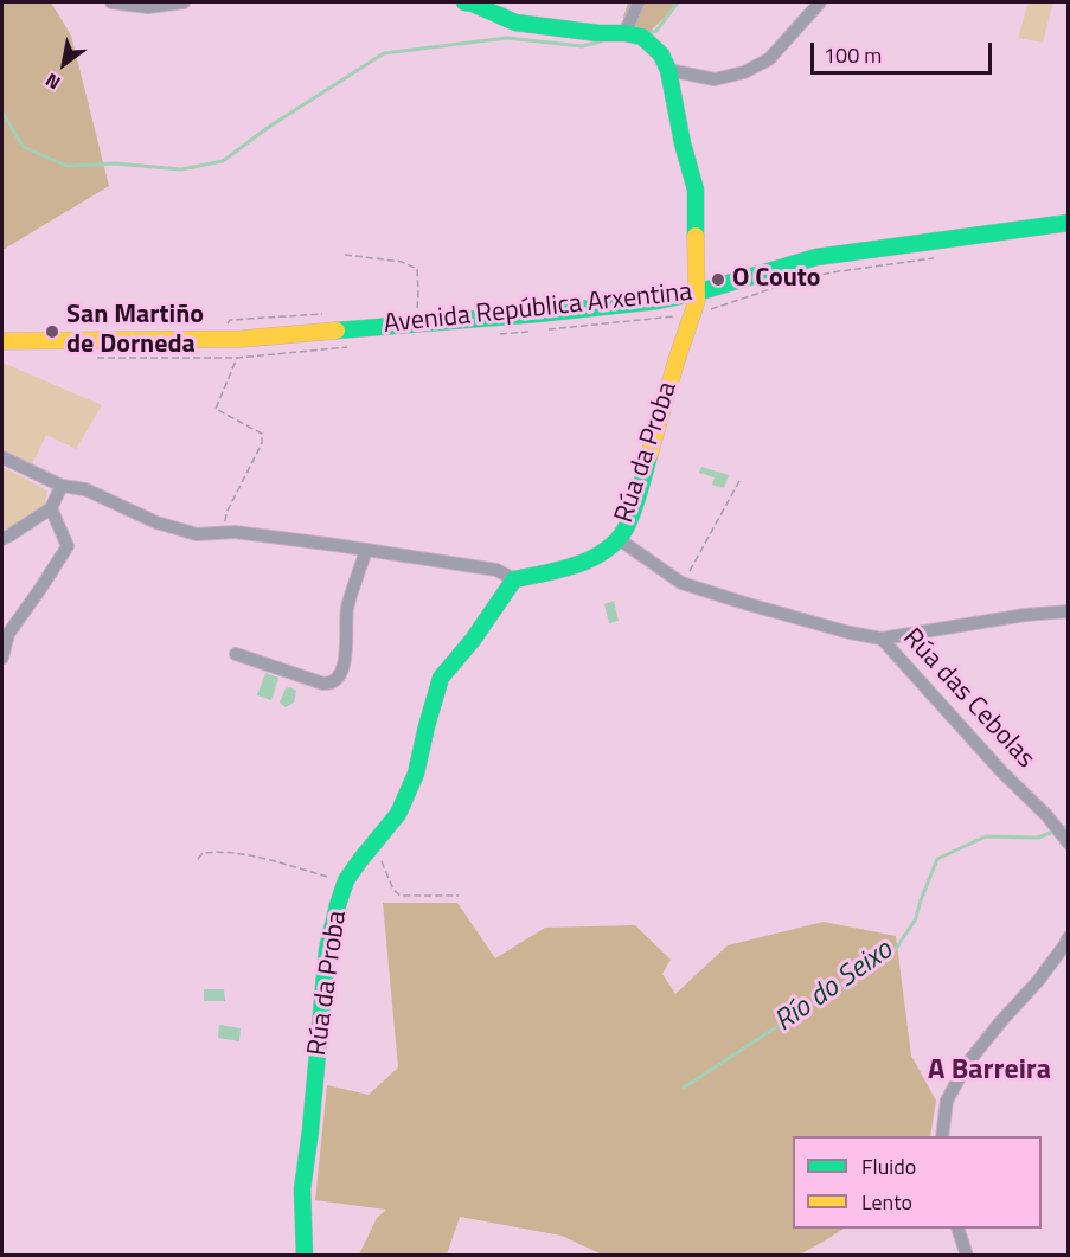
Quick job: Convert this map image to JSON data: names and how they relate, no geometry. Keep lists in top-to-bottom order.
{
  "streets": {
    "street": ["Avenida República Arxentina", "Rúa da Proba", "Rúa das Cebolas"]
  },
  "crossings": [
    ["Avenida República Arxentina", "Rúa da Proba"],
    ["Rúa da Proba", "Rúa das Cebolas"]
  ],
  "districts": ["A Barreira"],
  "water": ["Río do Seixo"],
  "places": ["O Couto", "San Martiño de Dorneda"],
  "legend": ["Fluido", "Lento"],
  "scale_bar": "100 m",
  "north": "bottom left"
}
